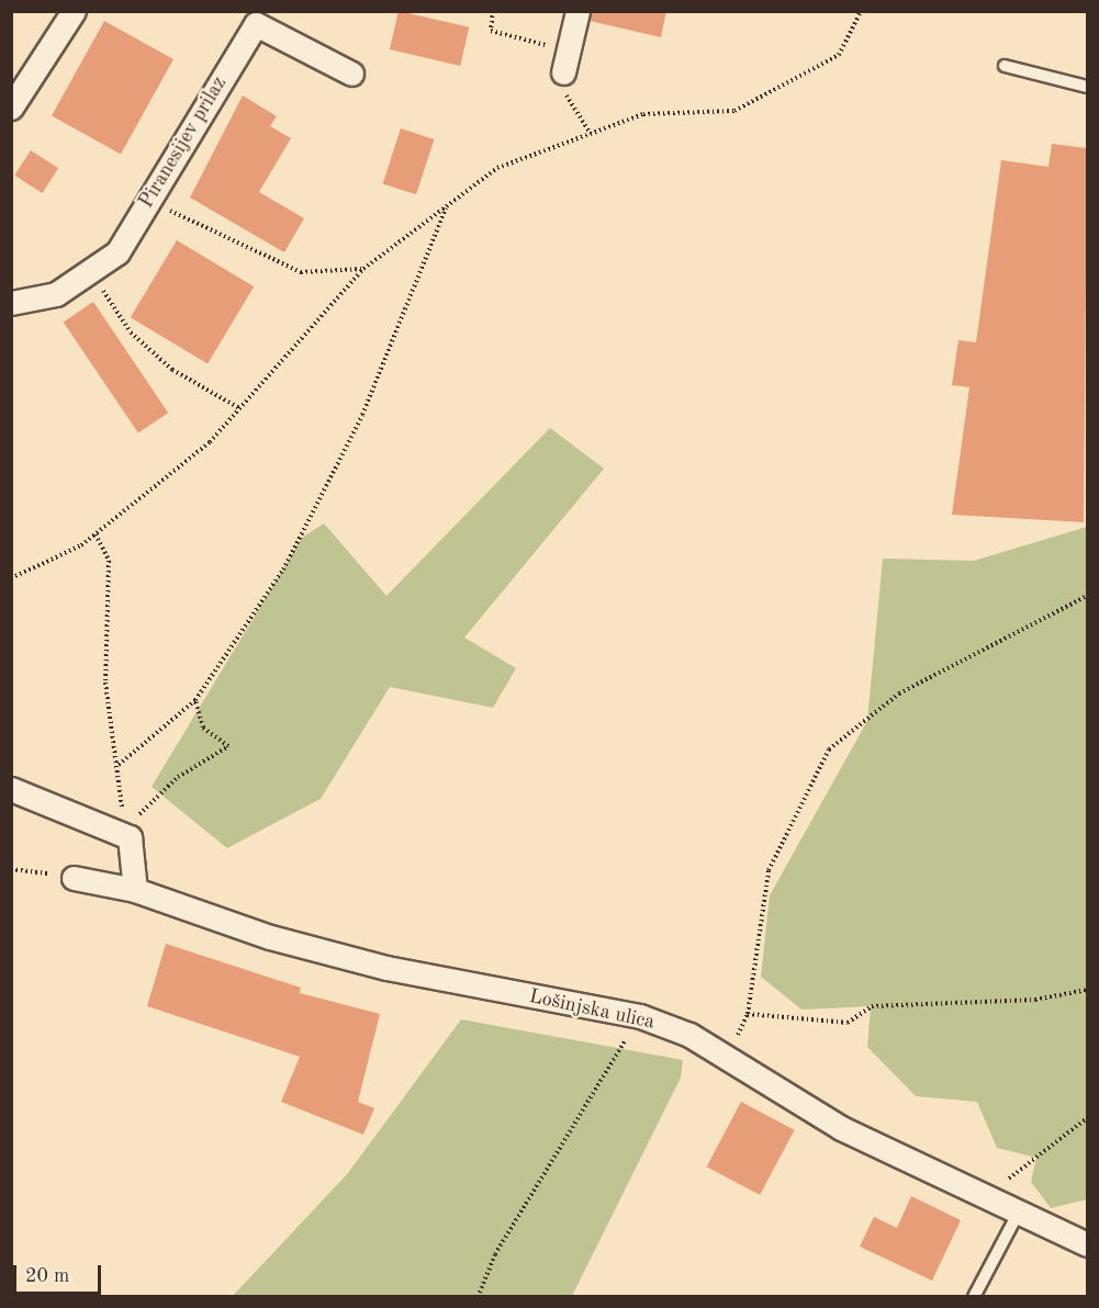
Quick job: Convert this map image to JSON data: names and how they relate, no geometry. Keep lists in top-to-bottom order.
{
  "streets": {
    "street": ["Piranesijev prilaz", "Lošinjska ulica"]
  },
  "scale_bar": "20 m"
}
